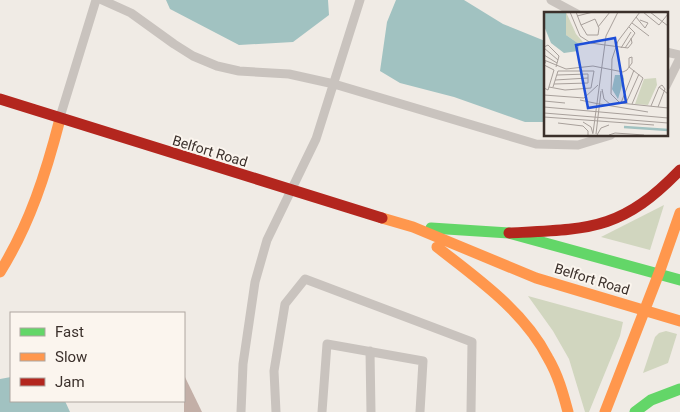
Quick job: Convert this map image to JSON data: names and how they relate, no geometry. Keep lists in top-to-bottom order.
{
  "streets": {
    "main road": ["Belfort Road"]
  },
  "legend": ["Fast", "Slow", "Jam"]
}
